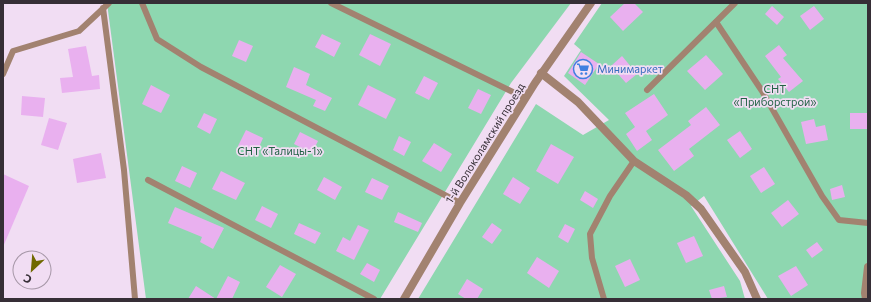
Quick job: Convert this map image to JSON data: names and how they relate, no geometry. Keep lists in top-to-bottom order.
{
  "streets": {
    "street": ["1-й Волоколамский проезд"]
  },
  "parks": ["СНТ «Приборстрой»", "СНТ «Талицы-1»"],
  "places": {
    "supermarket": ["Минимаркет"]
  },
  "north": "bottom left"
}
